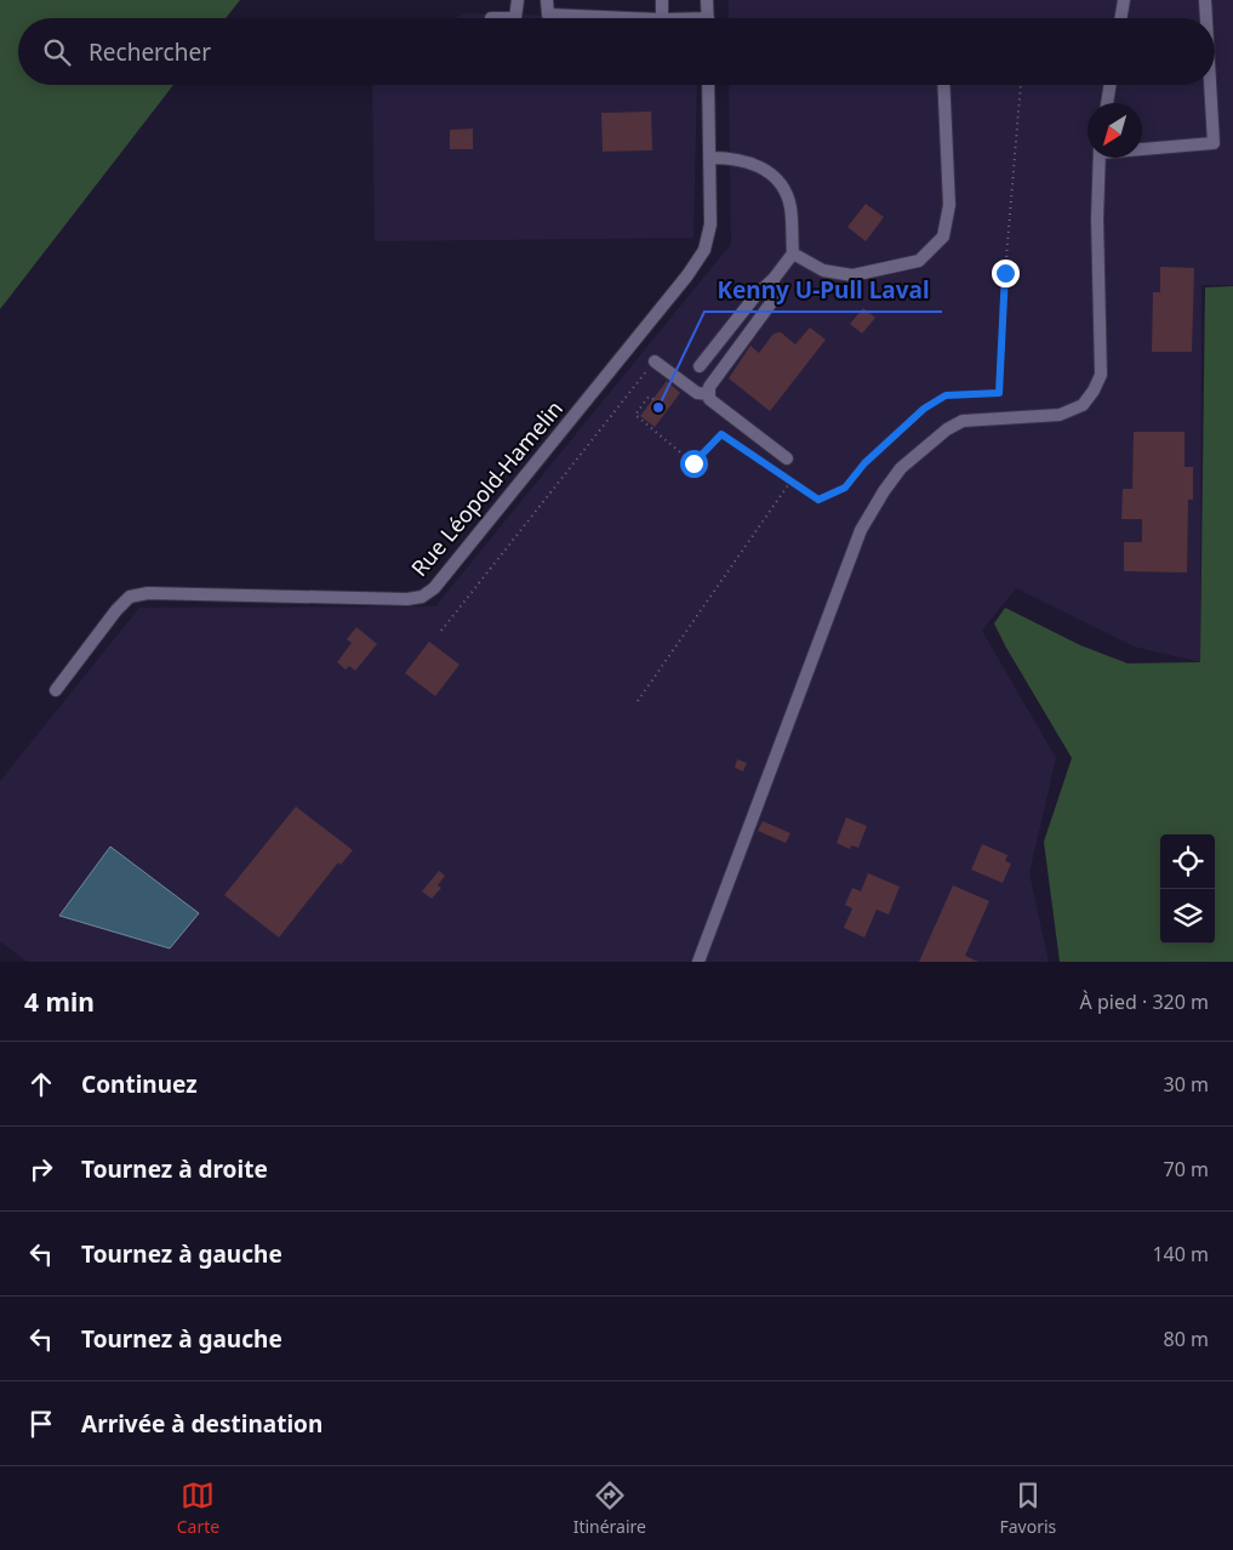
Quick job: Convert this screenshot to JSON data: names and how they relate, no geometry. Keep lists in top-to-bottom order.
{
  "streets": {
    "street": ["Rue Léopold-Hamelin"]
  },
  "places": ["Kenny U-Pull Laval"],
  "north": "bottom left",
  "page": {
    "search": "Rechercher",
    "heading": ["4 min", "À pied · 320 m"],
    "list": [
      ["Continuez", "30 m"],
      ["Tournez à droite", "70 m"],
      ["Tournez à gauche", "140 m"],
      ["Tournez à gauche", "80 m"],
      "Arrivée à destination"
    ],
    "nav": ["Carte", "Itinéraire", "Favoris"]
  }
}
